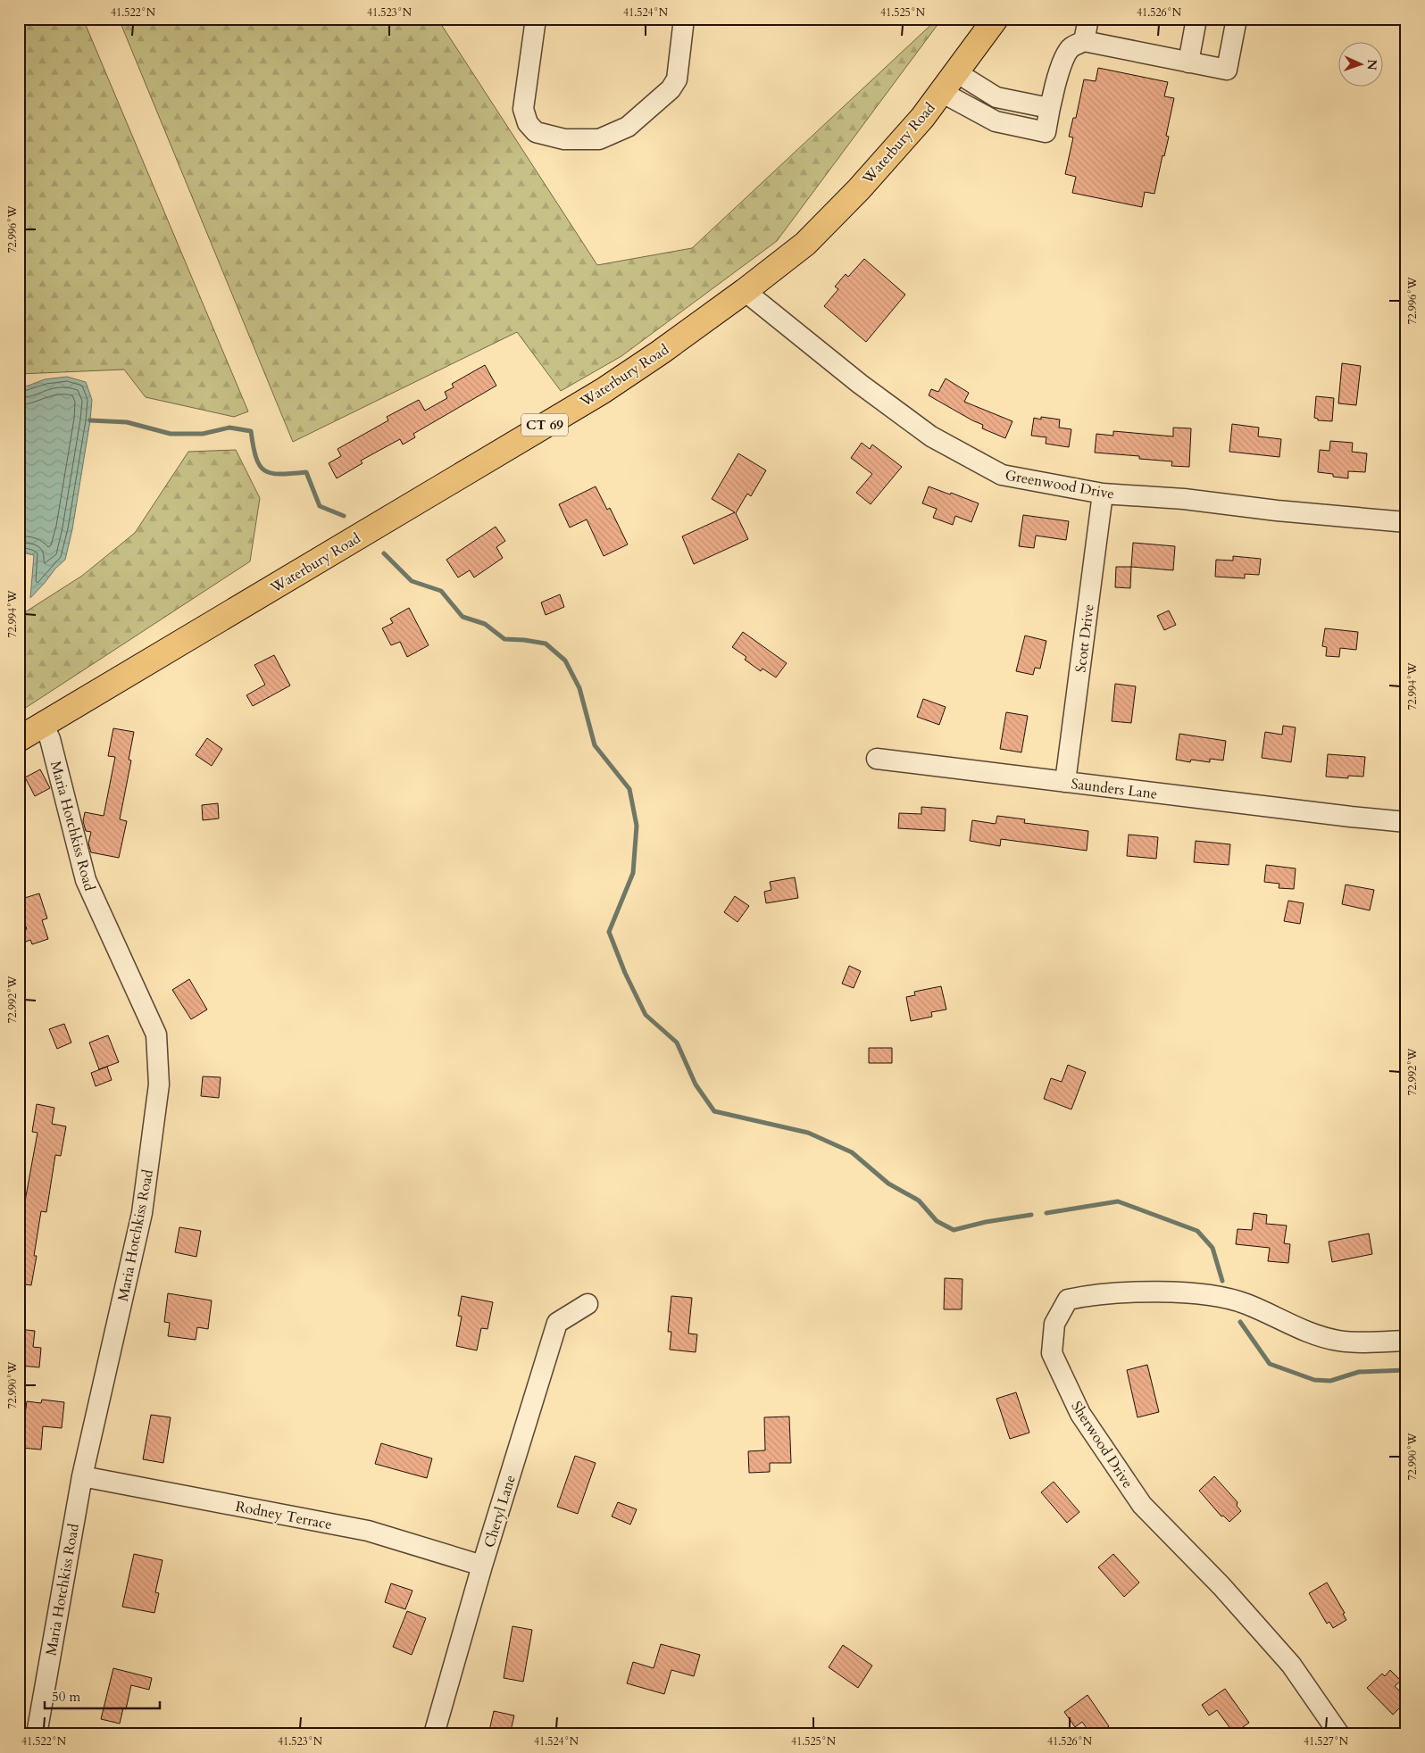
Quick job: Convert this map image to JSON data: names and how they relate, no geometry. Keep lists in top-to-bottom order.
{
  "streets": {
    "main road": ["Waterbury Road", "CT 69"],
    "street": [
      "Greenwood Drive",
      "Scott Drive",
      "Saunders Lane",
      "Maria Hotchkiss Road",
      "Sherwood Drive",
      "Cheryl Lane",
      "Rodney Terrace"
    ]
  },
  "crossings": [
    ["Waterbury Road", "Greenwood Drive"],
    ["Waterbury Road", "Maria Hotchkiss Road"],
    ["Greenwood Drive", "Scott Drive"],
    ["Scott Drive", "Saunders Lane"],
    ["Maria Hotchkiss Road", "Rodney Terrace"],
    ["Cheryl Lane", "Rodney Terrace"]
  ],
  "scale_bar": "50 m",
  "north": "right",
  "coordinates": [
    "41.522°N",
    "41.523°N",
    "41.524°N",
    "41.525°N",
    "41.526°N",
    "72.996°W",
    "72.994°W",
    "72.992°W",
    "72.990°W",
    "41.527°N"
  ]
}
